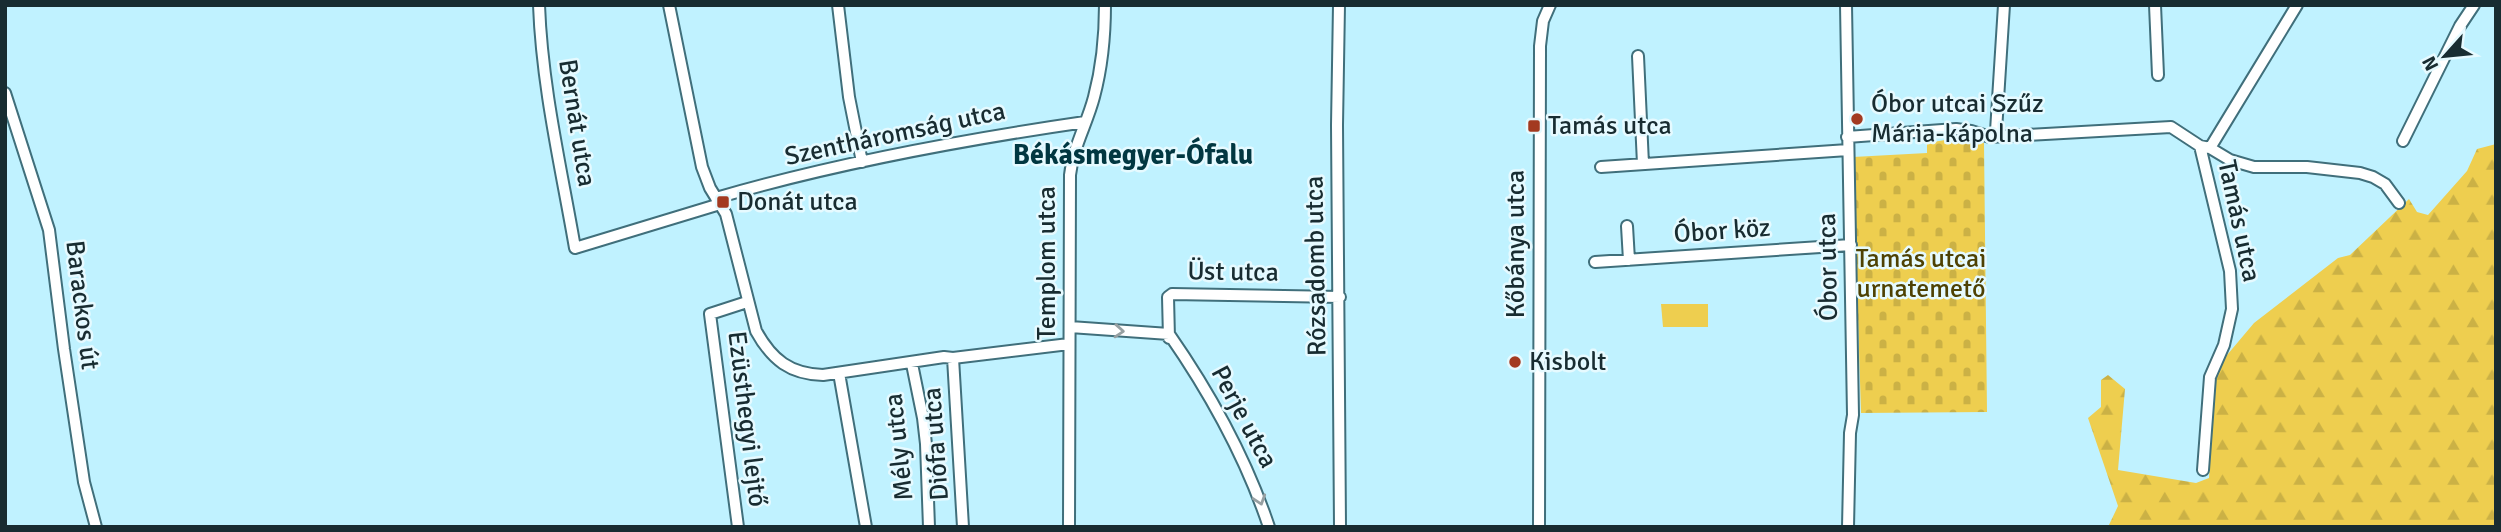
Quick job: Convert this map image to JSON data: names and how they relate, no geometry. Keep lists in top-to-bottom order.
{
  "streets": {
    "street": [
      "Bernát utca",
      "Szentháromság utca",
      "Tamás utca",
      "Óbor köz",
      "Kőbánya utca",
      "Templom utca",
      "Rózsadomb utca",
      "Óbor utca",
      "Üst utca",
      "Barackos út",
      "Perje utca",
      "Ezüsthegyi lejtő",
      "Diófa utca",
      "Mély utca"
    ]
  },
  "crossings": [
    ["Bernát utca", "Szentháromság utca"],
    ["Szentháromság utca", "Templom utca"],
    ["Tamás utca", "Óbor utca"],
    ["Óbor köz", "Óbor utca"],
    ["Rózsadomb utca", "Üst utca"],
    ["Üst utca", "Perje utca"]
  ],
  "one_way": ["Perje utca"],
  "districts": ["Békásmegyer-Ófalu"],
  "parks": ["Tamás utcai urnatemető"],
  "places": {
    "other": ["Óbor utcai Szűz Mária-kápolna", "Kisbolt"],
    "transit": ["Tamás utca", "Donát utca"]
  },
  "north": "bottom left"
}
